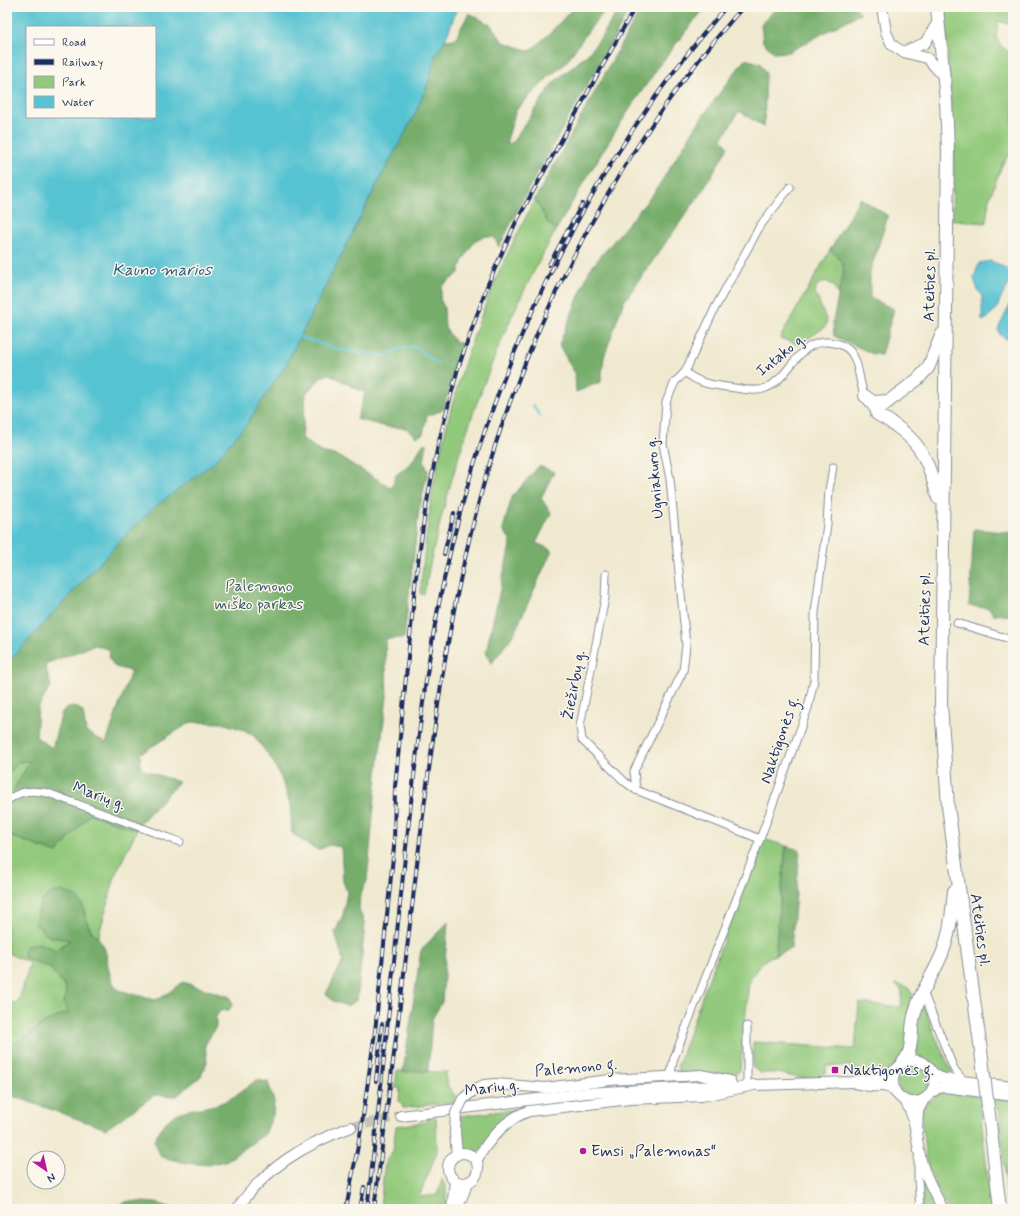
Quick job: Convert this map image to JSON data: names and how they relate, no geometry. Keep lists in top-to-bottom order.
{
  "streets": {
    "highway": ["Ateities pl."],
    "street": [
      "Intako g.",
      "Ugniakuro g.",
      "Žiežirbų g.",
      "Naktigonės g.",
      "Marių g.",
      "Palemono g."
    ]
  },
  "crossings": [
    ["Intako g.", "Ugniakuro g."],
    ["Ugniakuro g.", "Žiežirbų g."],
    ["Žiežirbų g.", "Naktigonės g."],
    ["Naktigonės g.", "Palemono g."],
    ["Marių g.", "Palemono g."]
  ],
  "water": ["Kauno marios"],
  "parks": ["Palemono miško parkas"],
  "places": {
    "transit": ["Naktigonės g."],
    "other": ["Emsi „Palemonas“"]
  },
  "legend": [
    "Road",
    "Railway",
    "Park",
    "Water"
  ],
  "north": "bottom right"
}
